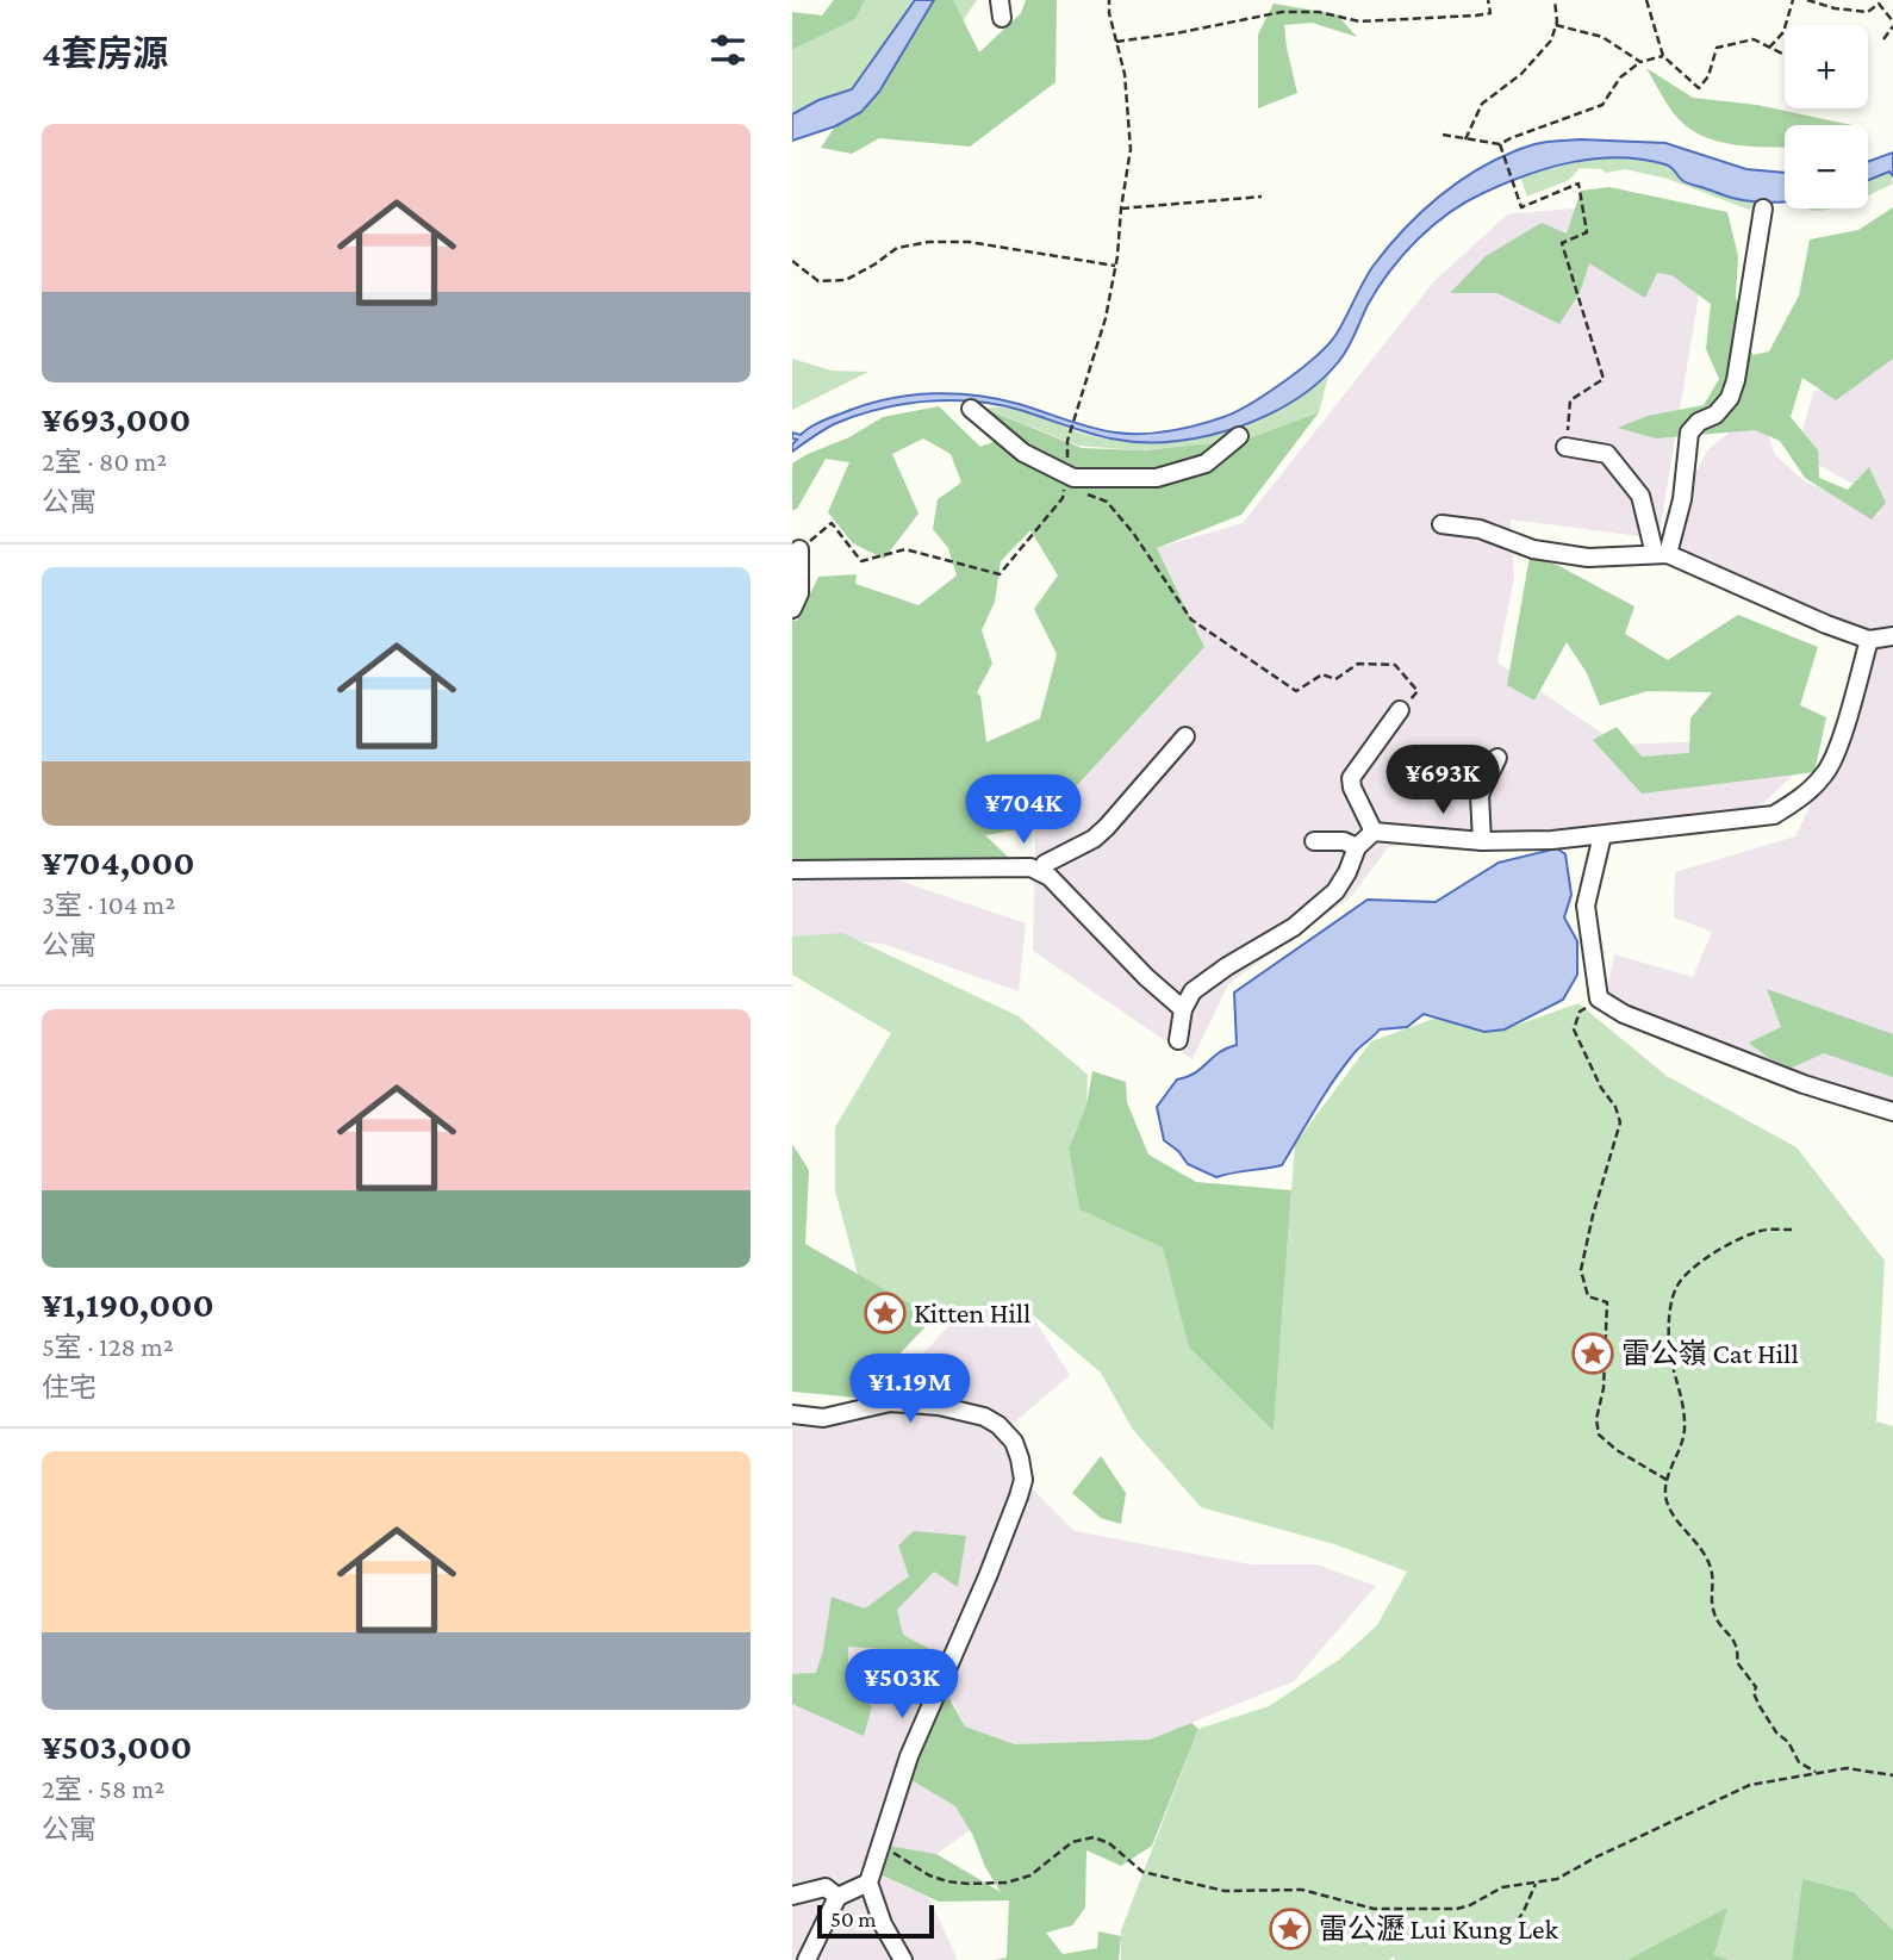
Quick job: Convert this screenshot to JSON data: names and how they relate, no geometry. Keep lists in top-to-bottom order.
{
  "places": {
    "place": ["Kitten Hill", "雷公嶺 Cat Hill", "雷公瀝 Lui Kung Lek"]
  },
  "scale_bar": "50 m",
  "page": {
    "heading": "4套房源",
    "map_buttons": ["+", "−"],
    "list": [
      {
        "name": "¥693,000",
        "note": "2室 · 80 m² · 公寓"
      },
      {
        "name": "¥704,000",
        "note": "3室 · 104 m² · 公寓"
      },
      {
        "name": "¥1,190,000",
        "note": "5室 · 128 m² · 住宅"
      },
      {
        "name": "¥503,000",
        "note": "2室 · 58 m² · 公寓"
      }
    ],
    "price": [
      "¥693K",
      "¥704K",
      "¥1.19M",
      "¥503K"
    ],
    "scale": "50 m"
  }
}
